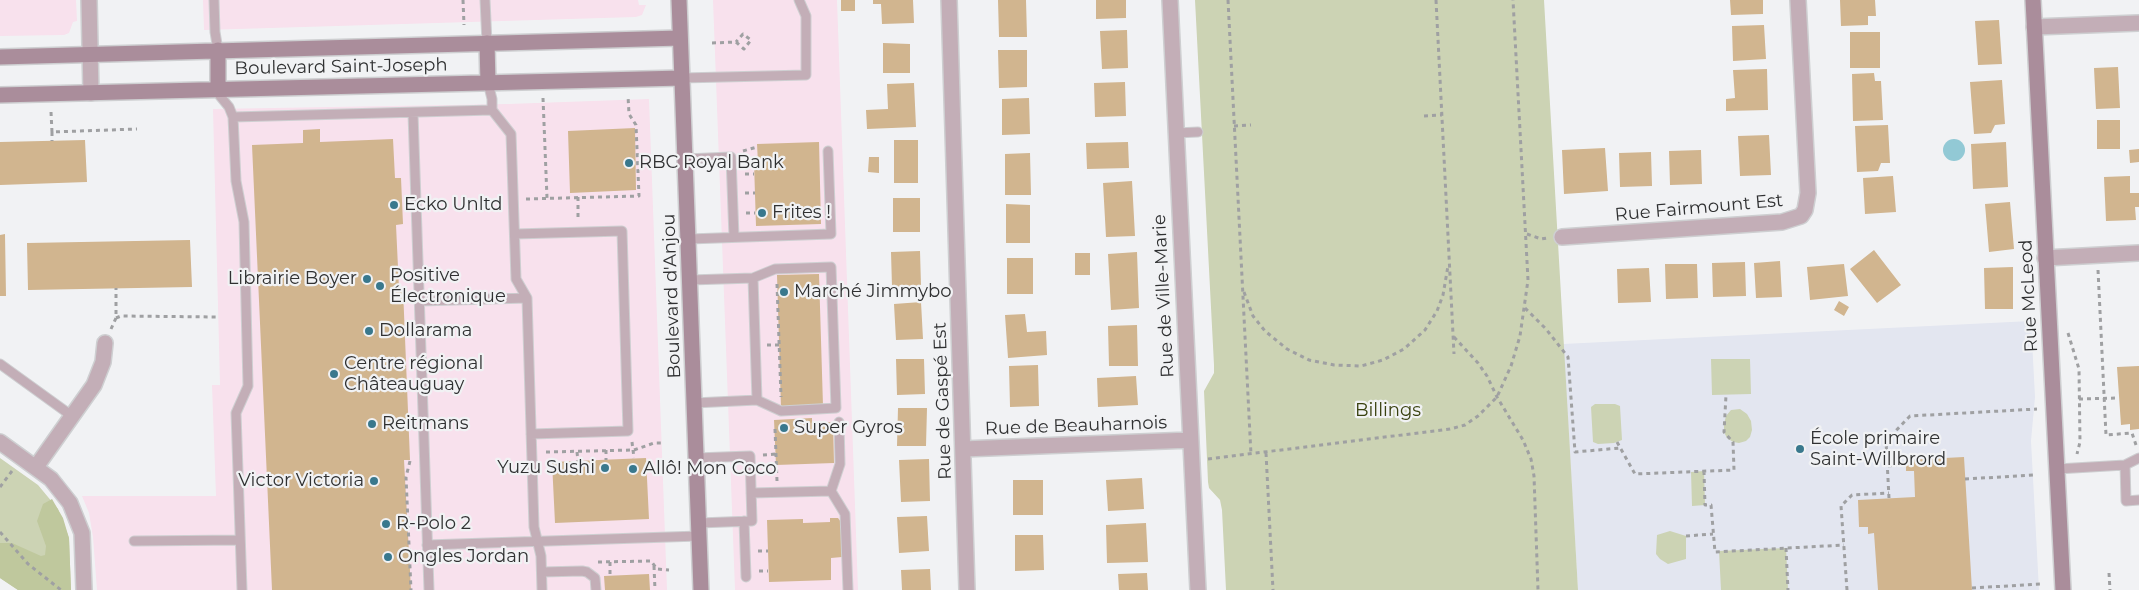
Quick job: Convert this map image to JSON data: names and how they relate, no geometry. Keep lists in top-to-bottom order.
{
  "streets": {
    "street": [
      "Boulevard Saint-Joseph",
      "Rue Fairmount Est",
      "Boulevard d'Anjou",
      "Rue de Ville-Marie",
      "Rue McLeod",
      "Rue de Gaspé Est",
      "Rue de Beauharnois"
    ]
  },
  "crossings": [
    ["Boulevard Saint-Joseph", "Boulevard d'Anjou"],
    ["Rue de Ville-Marie", "Rue de Beauharnois"],
    ["Rue de Gaspé Est", "Rue de Beauharnois"]
  ],
  "parks": ["Billings"],
  "places": [
    "RBC Royal Bank",
    "Ecko Unltd",
    "Frites !",
    "Librairie Boyer",
    "Positive Électronique",
    "Marché Jimmybo",
    "Dollarama",
    "Centre régional Châteauguay",
    "Reitmans",
    "Super Gyros",
    "École primaire Saint-Willbrord",
    "Yuzu Sushi",
    "Allô! Mon Coco",
    "Victor Victoria",
    "R-Polo 2",
    "Ongles Jordan"
  ]
}
